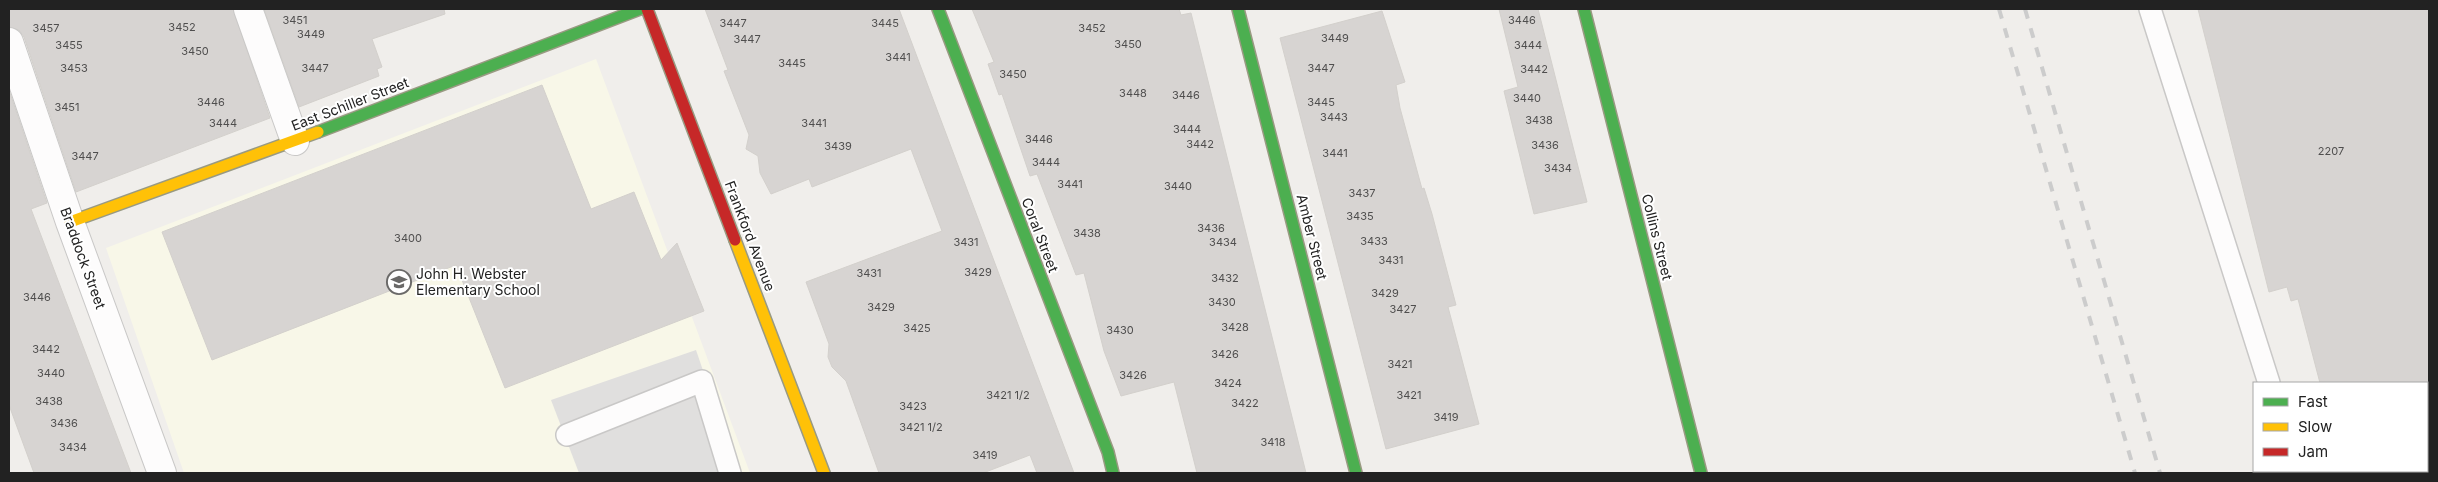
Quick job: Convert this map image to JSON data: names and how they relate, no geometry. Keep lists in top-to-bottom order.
{
  "streets": {
    "street": [
      "East Schiller Street",
      "Coral Street",
      "Frankford Avenue",
      "Amber Street",
      "Collins Street",
      "Braddock Street"
    ]
  },
  "crossings": [
    ["East Schiller Street", "Braddock Street"]
  ],
  "places": {
    "school or university": ["John H. Webster Elementary School"]
  },
  "house_numbers": [
    "3451",
    "3446",
    "3447",
    "3445",
    "3452",
    "3457",
    "3452",
    "3449",
    "3449",
    "3447",
    "3450",
    "3455",
    "3444",
    "3450",
    "3441",
    "3445",
    "3453",
    "3447",
    "3447",
    "3442",
    "3450",
    "3448",
    "3446",
    "3440",
    "3446",
    "3445",
    "3451",
    "3443",
    "3438",
    "3444",
    "3441",
    "3444",
    "3446",
    "3442",
    "3436",
    "3439",
    "2207",
    "3441",
    "3447",
    "3444",
    "3434",
    "3441",
    "3440",
    "3437",
    "3435",
    "3436",
    "3438",
    "3400",
    "3433",
    "3431",
    "3434",
    "3431",
    "3429",
    "3431",
    "3432",
    "3429",
    "3446",
    "3430",
    "3429",
    "3427",
    "3428",
    "3425",
    "3430",
    "3442",
    "3426",
    "3421",
    "3440",
    "3426",
    "3424",
    "3421 1/2",
    "3421",
    "3438",
    "3422",
    "3423",
    "3419",
    "3436",
    "3421 1/2",
    "3418",
    "3434",
    "3419"
  ],
  "legend": ["Fast", "Slow", "Jam"]
}
